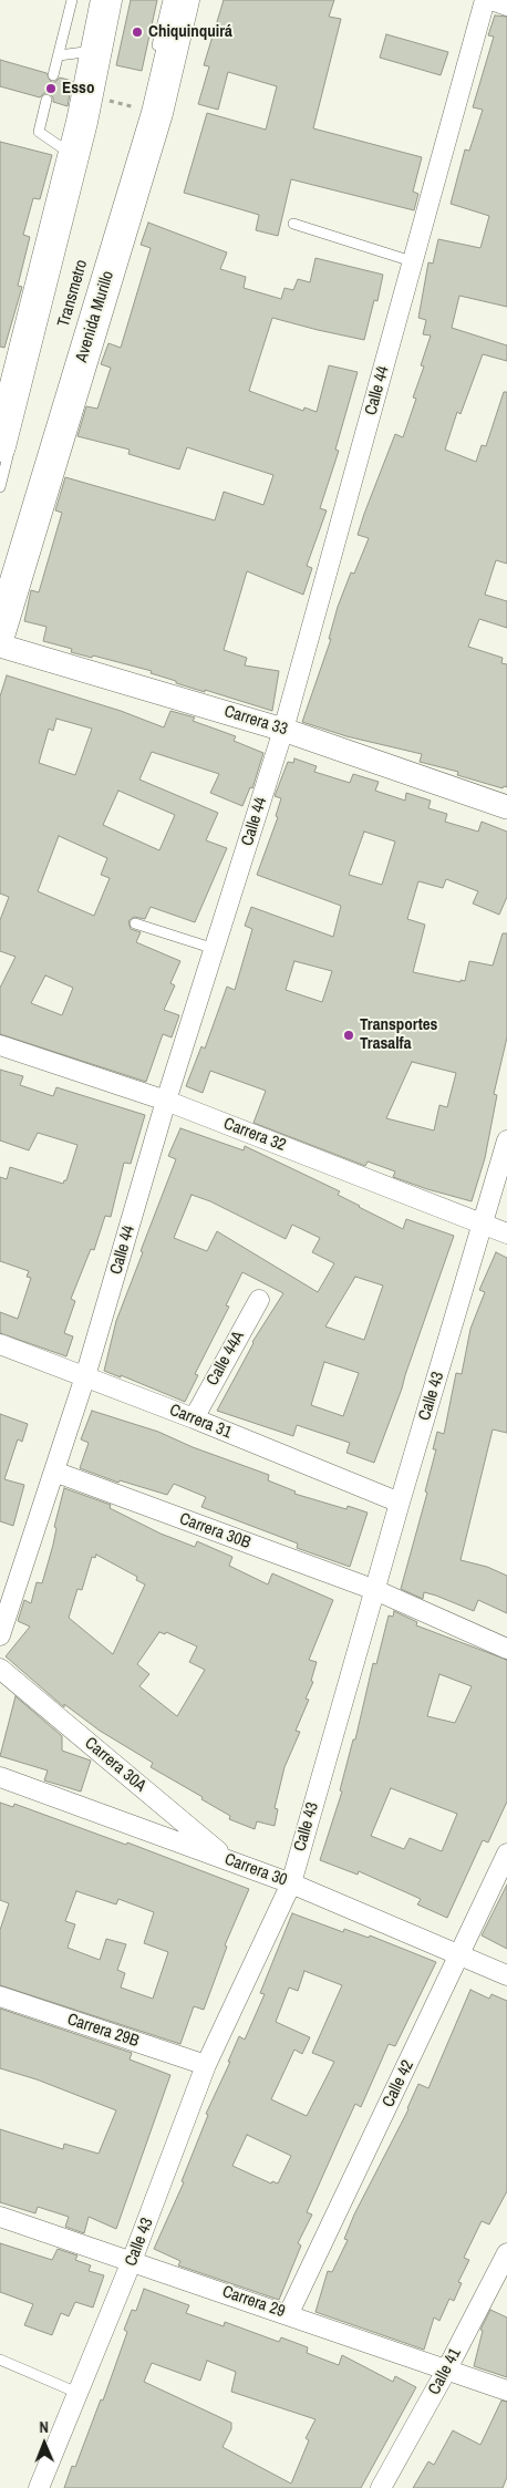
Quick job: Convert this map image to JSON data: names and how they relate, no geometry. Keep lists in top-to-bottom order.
{
  "streets": {
    "main road": ["Avenida Murillo"],
    "street": [
      "Calle 44",
      "Carrera 33",
      "Carrera 32",
      "Calle 44A",
      "Calle 43",
      "Carrera 31",
      "Carrera 30B",
      "Carrera 30A",
      "Carrera 30",
      "Carrera 29B",
      "Calle 42",
      "Carrera 29",
      "Calle 41"
    ]
  },
  "crossings": [
    ["Calle 44", "Carrera 33"],
    ["Calle 44", "Carrera 32"],
    ["Calle 44", "Carrera 31"],
    ["Calle 44", "Carrera 30B"],
    ["Carrera 32", "Calle 43"],
    ["Calle 44A", "Carrera 31"],
    ["Calle 43", "Carrera 31"],
    ["Calle 43", "Carrera 30B"],
    ["Calle 43", "Carrera 30"],
    ["Calle 43", "Carrera 29B"],
    ["Calle 43", "Carrera 29"],
    ["Carrera 30A", "Carrera 30"],
    ["Carrera 30", "Calle 42"],
    ["Calle 42", "Carrera 29"],
    ["Carrera 29", "Calle 41"]
  ],
  "places": ["Chiquinquirá", "Esso", "Transportes Trasalfa"],
  "north": "top"
}
